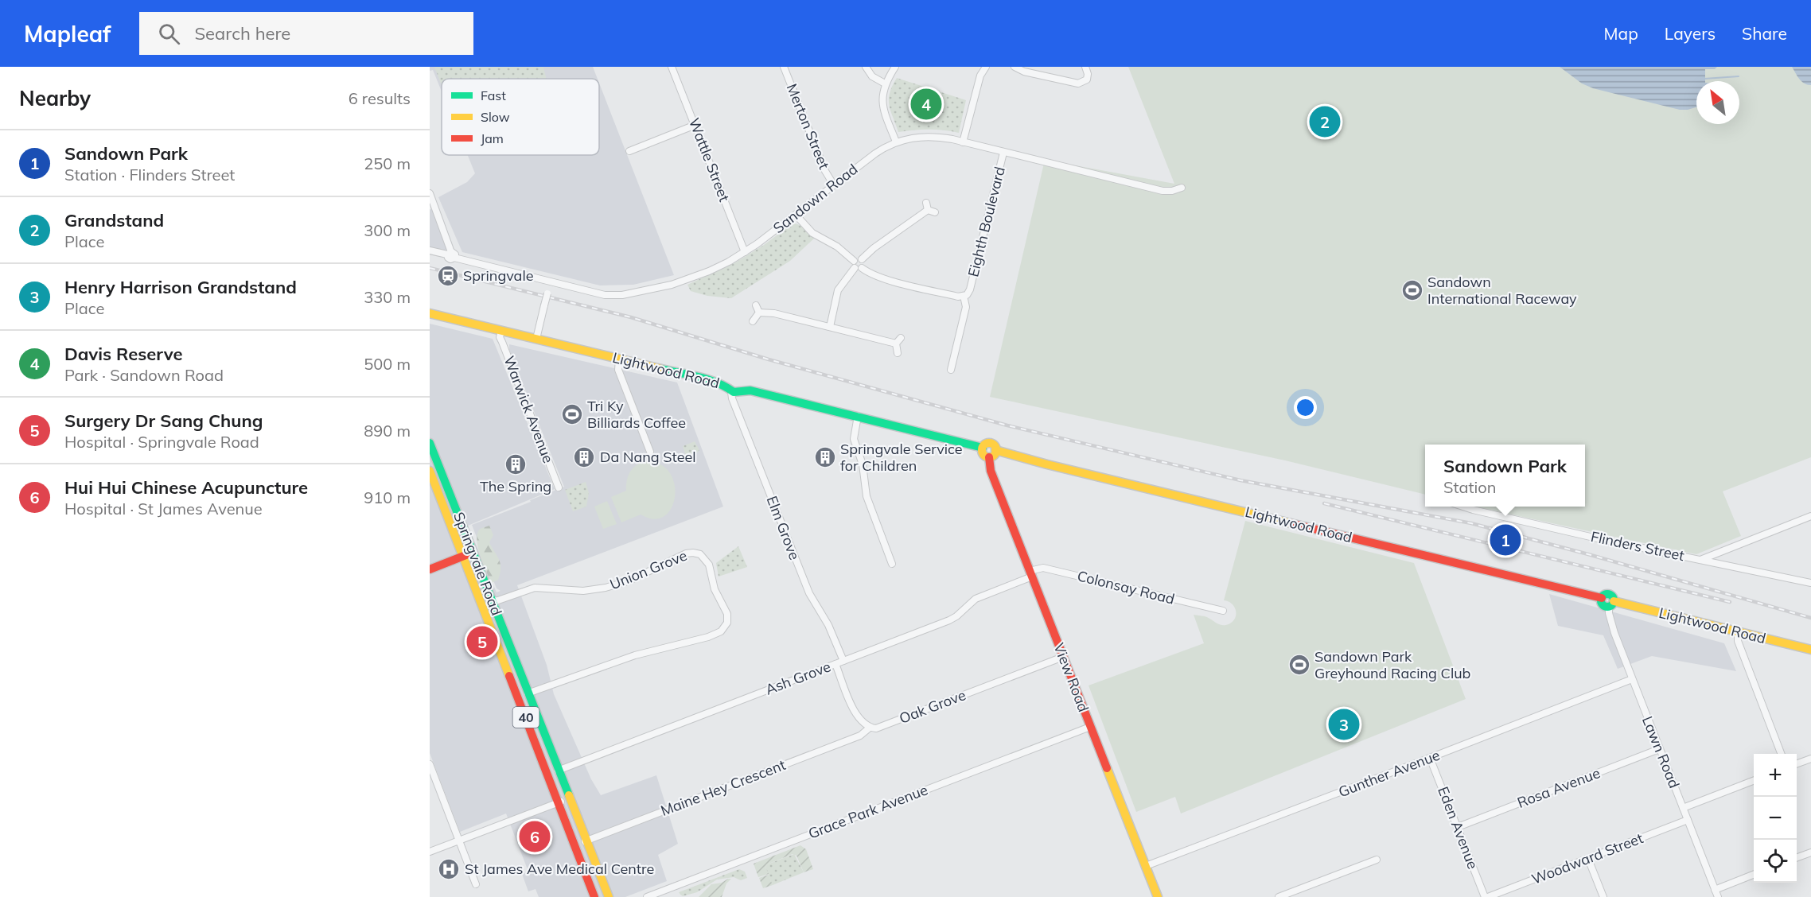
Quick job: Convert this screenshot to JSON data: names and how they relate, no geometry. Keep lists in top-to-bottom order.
{
  "streets": {
    "main road": [
      "Lightwood Road",
      "Springvale Road",
      "View Road",
      "40"
    ],
    "street": [
      "Merton Street",
      "Wattle Street",
      "Sandown Road",
      "Eighth Boulevard",
      "Warwick Avenue",
      "Elm Grove",
      "Flinders Street",
      "Union Grove",
      "Colonsay Road",
      "Ash Grove",
      "Oak Grove",
      "Lawn Road",
      "Gunther Avenue",
      "Maine Hey Crescent",
      "Rosa Avenue",
      "Grace Park Avenue",
      "Eden Avenue",
      "Woodward Street"
    ]
  },
  "crossings": [
    ["Merton Street", "Sandown Road"],
    ["Wattle Street", "Sandown Road"],
    ["Sandown Road", "Eighth Boulevard"],
    ["Lightwood Road", "Warwick Avenue"],
    ["Lightwood Road", "Elm Grove"],
    ["Lightwood Road", "View Road"],
    ["Lightwood Road", "Lawn Road"],
    ["Elm Grove", "Ash Grove"],
    ["Springvale Road", "Union Grove"],
    ["Springvale Road", "Ash Grove"],
    ["Springvale Road", "Maine Hey Crescent"],
    ["Colonsay Road", "View Road"],
    ["Colonsay Road", "Ash Grove"],
    ["View Road", "Ash Grove"],
    ["View Road", "Oak Grove"],
    ["View Road", "Gunther Avenue"],
    ["View Road", "Grace Park Avenue"],
    ["Oak Grove", "Maine Hey Crescent"],
    ["Lawn Road", "Gunther Avenue"],
    ["Lawn Road", "Rosa Avenue"],
    ["Lawn Road", "Woodward Street"],
    ["Gunther Avenue", "Eden Avenue"],
    ["Rosa Avenue", "Eden Avenue"],
    ["Eden Avenue", "Woodward Street"]
  ],
  "places": {
    "station": ["Springvale"],
    "sports": ["Sandown International Raceway", "Tri Ky Billiards Coffee", "Sandown Park Greyhound Racing Club"],
    "building": ["Da Nang Steel", "Springvale Service for Children", "The Spring"],
    "hospital": ["St James Ave Medical Centre"]
  },
  "legend": ["Fast", "Slow", "Jam"],
  "north": "top left",
  "page": {
    "header": "Mapleaf",
    "search": "Search here",
    "nav": ["Map", "Layers", "Share"],
    "heading": ["Nearby", "6 results"],
    "pins": [
      "4",
      "2",
      "1",
      "5",
      "3",
      "6"
    ],
    "list": [
      {
        "mark": "1",
        "name": "Sandown Park",
        "note": "Station · Flinders Street",
        "value": "250 m"
      },
      {
        "mark": "2",
        "name": "Grandstand",
        "note": "Place",
        "value": "300 m"
      },
      {
        "mark": "3",
        "name": "Henry Harrison Grandstand",
        "note": "Place",
        "value": "330 m"
      },
      {
        "mark": "4",
        "name": "Davis Reserve",
        "note": "Park · Sandown Road",
        "value": "500 m"
      },
      {
        "mark": "5",
        "name": "Surgery Dr Sang Chung",
        "note": "Hospital · Springvale Road",
        "value": "890 m"
      },
      {
        "mark": "6",
        "name": "Hui Hui Chinese Acupuncture",
        "note": "Hospital · St James Avenue",
        "value": "910 m"
      }
    ],
    "popup": ["Sandown Park", "Station"],
    "map_buttons": ["+", "−"]
  }
}
